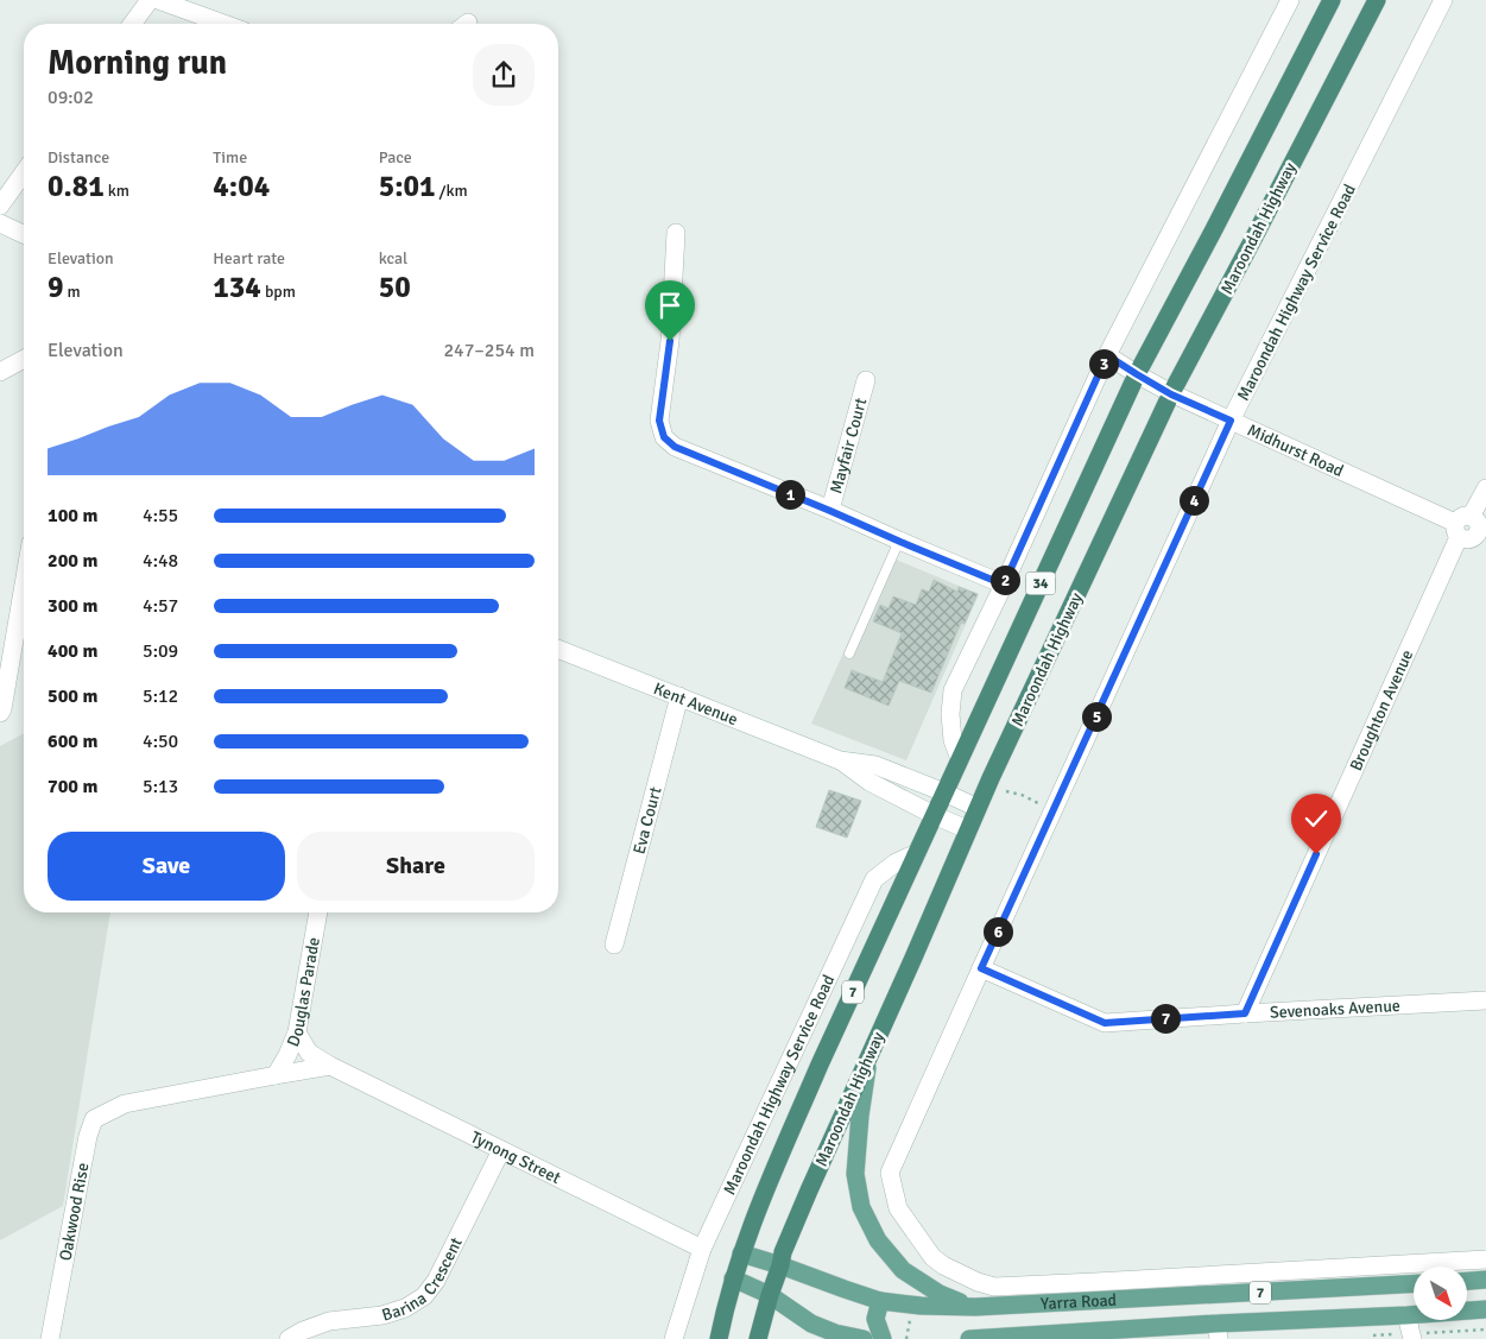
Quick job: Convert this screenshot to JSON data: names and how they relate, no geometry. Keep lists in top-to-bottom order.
{
  "streets": {
    "highway": ["Maroondah Highway", "34", "7"],
    "main road": ["Yarra Road"],
    "street": [
      "Maroondah Highway Service Road",
      "Mayfair Court",
      "Midhurst Road",
      "Kent Avenue",
      "Broughton Avenue",
      "Eva Court",
      "Douglas Parade",
      "Sevenoaks Avenue",
      "Tynong Street",
      "Oakwood Rise",
      "Barina Crescent"
    ]
  },
  "crossings": [
    ["Maroondah Highway", "Midhurst Road"],
    ["Maroondah Highway", "Kent Avenue"],
    ["Maroondah Highway", "Yarra Road"],
    ["Maroondah Highway Service Road", "Midhurst Road"],
    ["Maroondah Highway Service Road", "7"],
    ["Maroondah Highway Service Road", "Sevenoaks Avenue"],
    ["Maroondah Highway Service Road", "Tynong Street"],
    ["Midhurst Road", "34"],
    ["Midhurst Road", "Broughton Avenue"],
    ["34", "Kent Avenue"],
    ["34", "7"],
    ["Kent Avenue", "Eva Court"],
    ["Kent Avenue", "7"],
    ["Broughton Avenue", "Sevenoaks Avenue"],
    ["Douglas Parade", "Tynong Street"],
    ["Douglas Parade", "Oakwood Rise"],
    ["7", "Yarra Road"],
    ["Tynong Street", "Barina Crescent"]
  ],
  "north": "bottom right",
  "page": {
    "heading": ["Morning run", "09:02"],
    "stats": [
      ["Distance", "0.81 km"],
      ["Time", "4:04"],
      ["Pace", "5:01 /km"],
      ["Elevation", "9 m"],
      ["Heart rate", "134 bpm"],
      ["kcal", "50"]
    ],
    "chart": ["Elevation", "247–254 m"],
    "pins": [
      "3",
      "1",
      "4",
      "2",
      "5",
      "6",
      "7"
    ],
    "list": [
      {
        "name": "100 m",
        "note": "4:55"
      },
      {
        "name": "200 m",
        "note": "4:48"
      },
      {
        "name": "300 m",
        "note": "4:57"
      },
      {
        "name": "400 m",
        "note": "5:09"
      },
      {
        "name": "500 m",
        "note": "5:12"
      },
      {
        "name": "600 m",
        "note": "4:50"
      },
      {
        "name": "700 m",
        "note": "5:13"
      }
    ],
    "buttons": ["Save", "Share"]
  }
}
